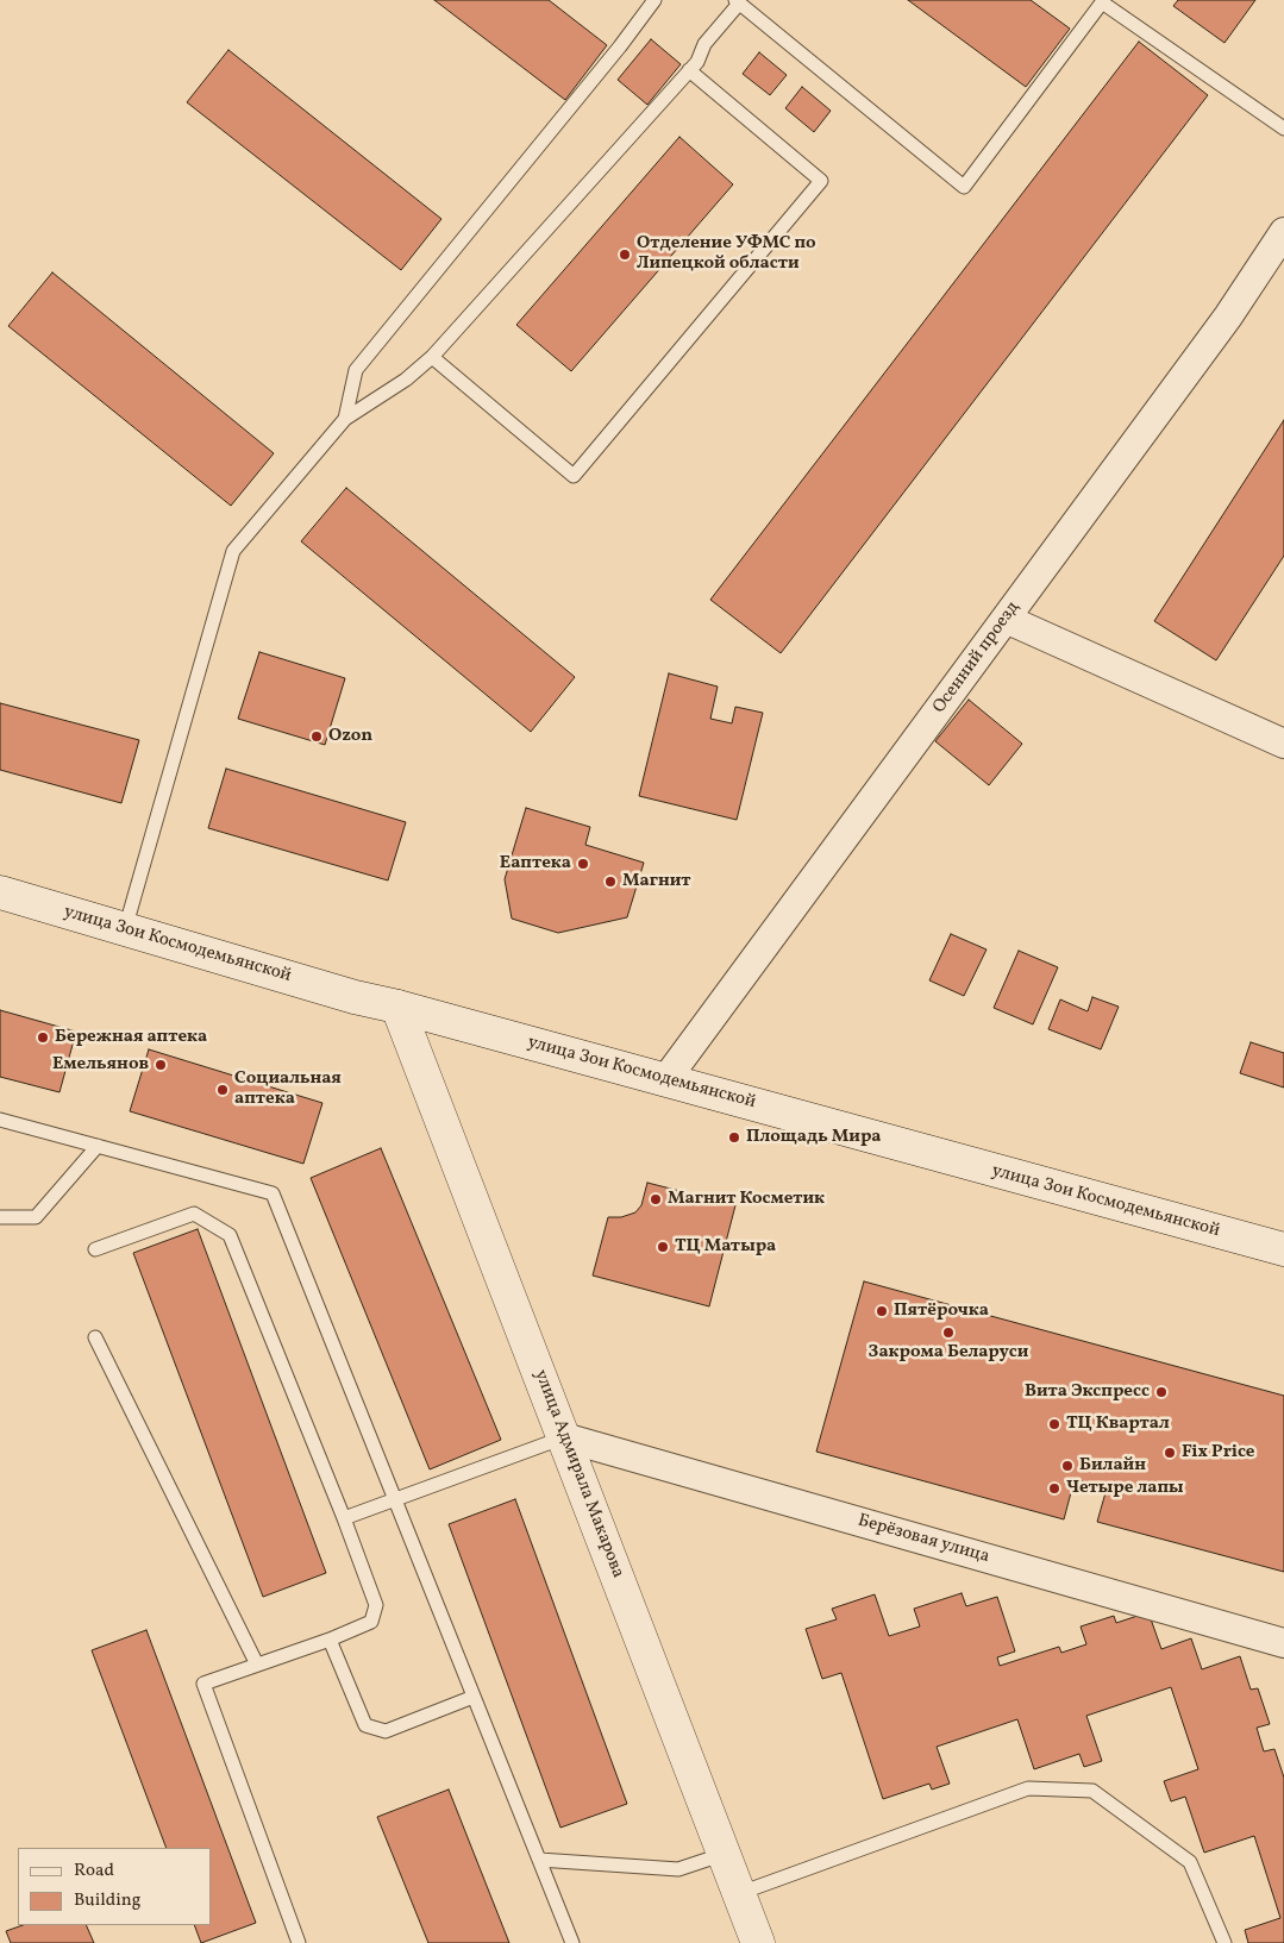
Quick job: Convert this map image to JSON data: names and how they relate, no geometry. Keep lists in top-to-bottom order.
{
  "streets": {
    "main road": ["улица Зои Космодемьянской", "улица Адмирала Макарова"],
    "street": ["Осенний проезд", "Берёзовая улица"]
  },
  "crossings": [
    ["Осенний проезд", "улица Зои Космодемьянской"],
    ["улица Зои Космодемьянской", "улица Адмирала Макарова"],
    ["улица Адмирала Макарова", "Берёзовая улица"]
  ],
  "places": [
    "Отделение УФМС по Липецкой области",
    "Ozon",
    "Еаптека",
    "Магнит",
    "Бережная аптека",
    "Емельянов",
    "Социальная аптека",
    "Площадь Мира",
    "Магнит Косметик",
    "ТЦ Матыра",
    "Пятёрочка",
    "Закрома Беларуси",
    "Вита Экспресс",
    "ТЦ Квартал",
    "Fix Price",
    "Билайн",
    "Четыре лапы"
  ],
  "legend": ["Road", "Building"]
}
